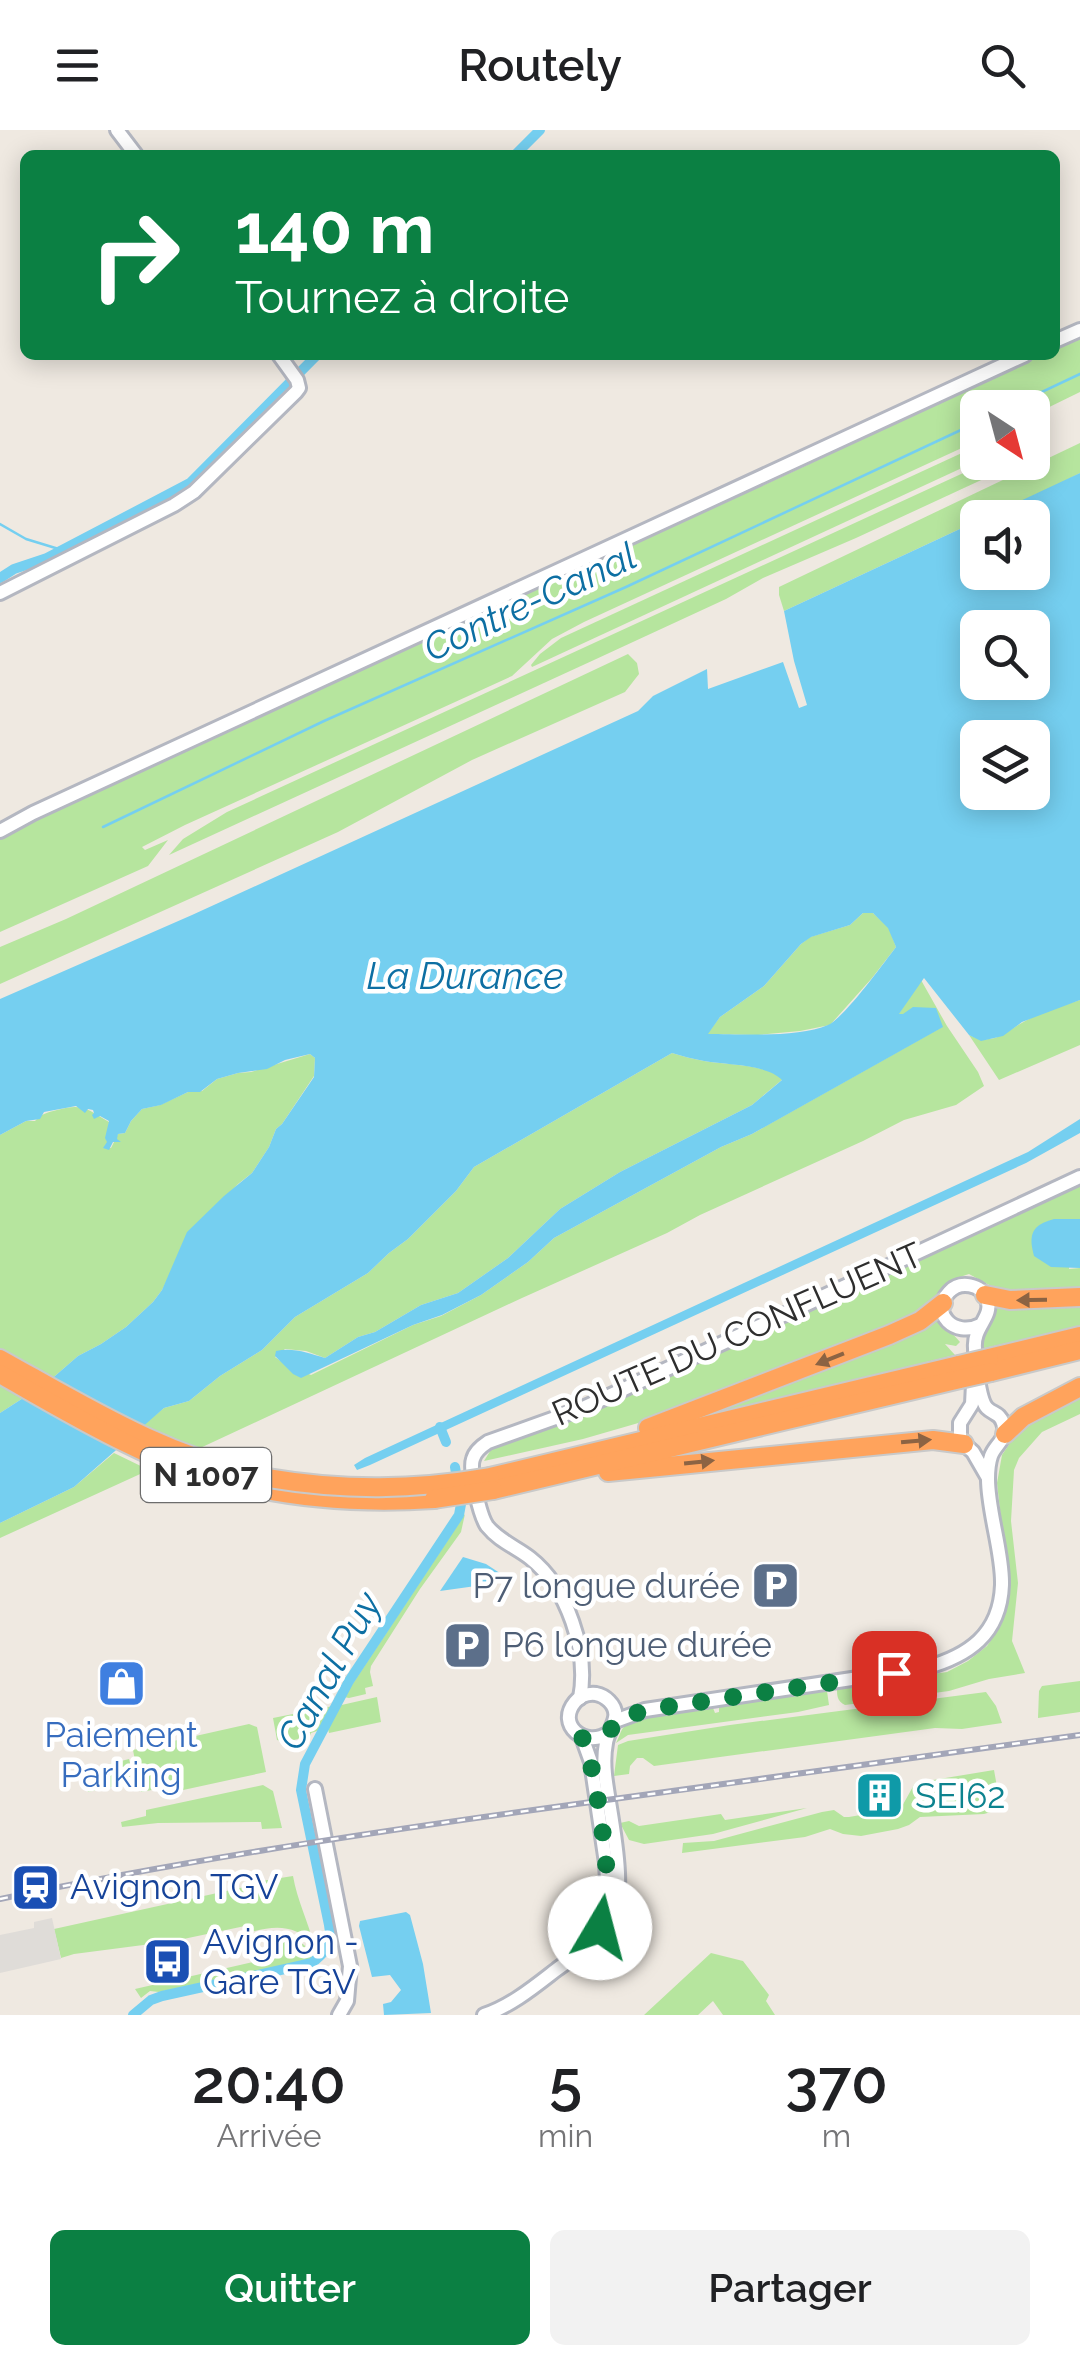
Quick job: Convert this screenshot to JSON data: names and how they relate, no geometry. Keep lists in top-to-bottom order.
{
  "streets": {
    "highway": ["N 1007"],
    "street": ["ROUTE DU CONFLUENT"]
  },
  "water": ["Contre-Canal", "La Durance", "Canal Puy"],
  "places": {
    "parking": ["P7 longue durée", "P6 longue durée"],
    "shop": ["Paiement Parking"],
    "building": ["SEI62"],
    "station": ["Avignon TGV"],
    "bus stop": ["Avignon - Gare TGV"]
  },
  "north": "bottom right",
  "page": {
    "header": "Routely",
    "turn": ["140 m", "Tournez à droite"],
    "eta": [
      "20:40",
      "Arrivée",
      "5",
      "min",
      "370",
      "m"
    ],
    "buttons": ["Quitter", "Partager"]
  }
}
